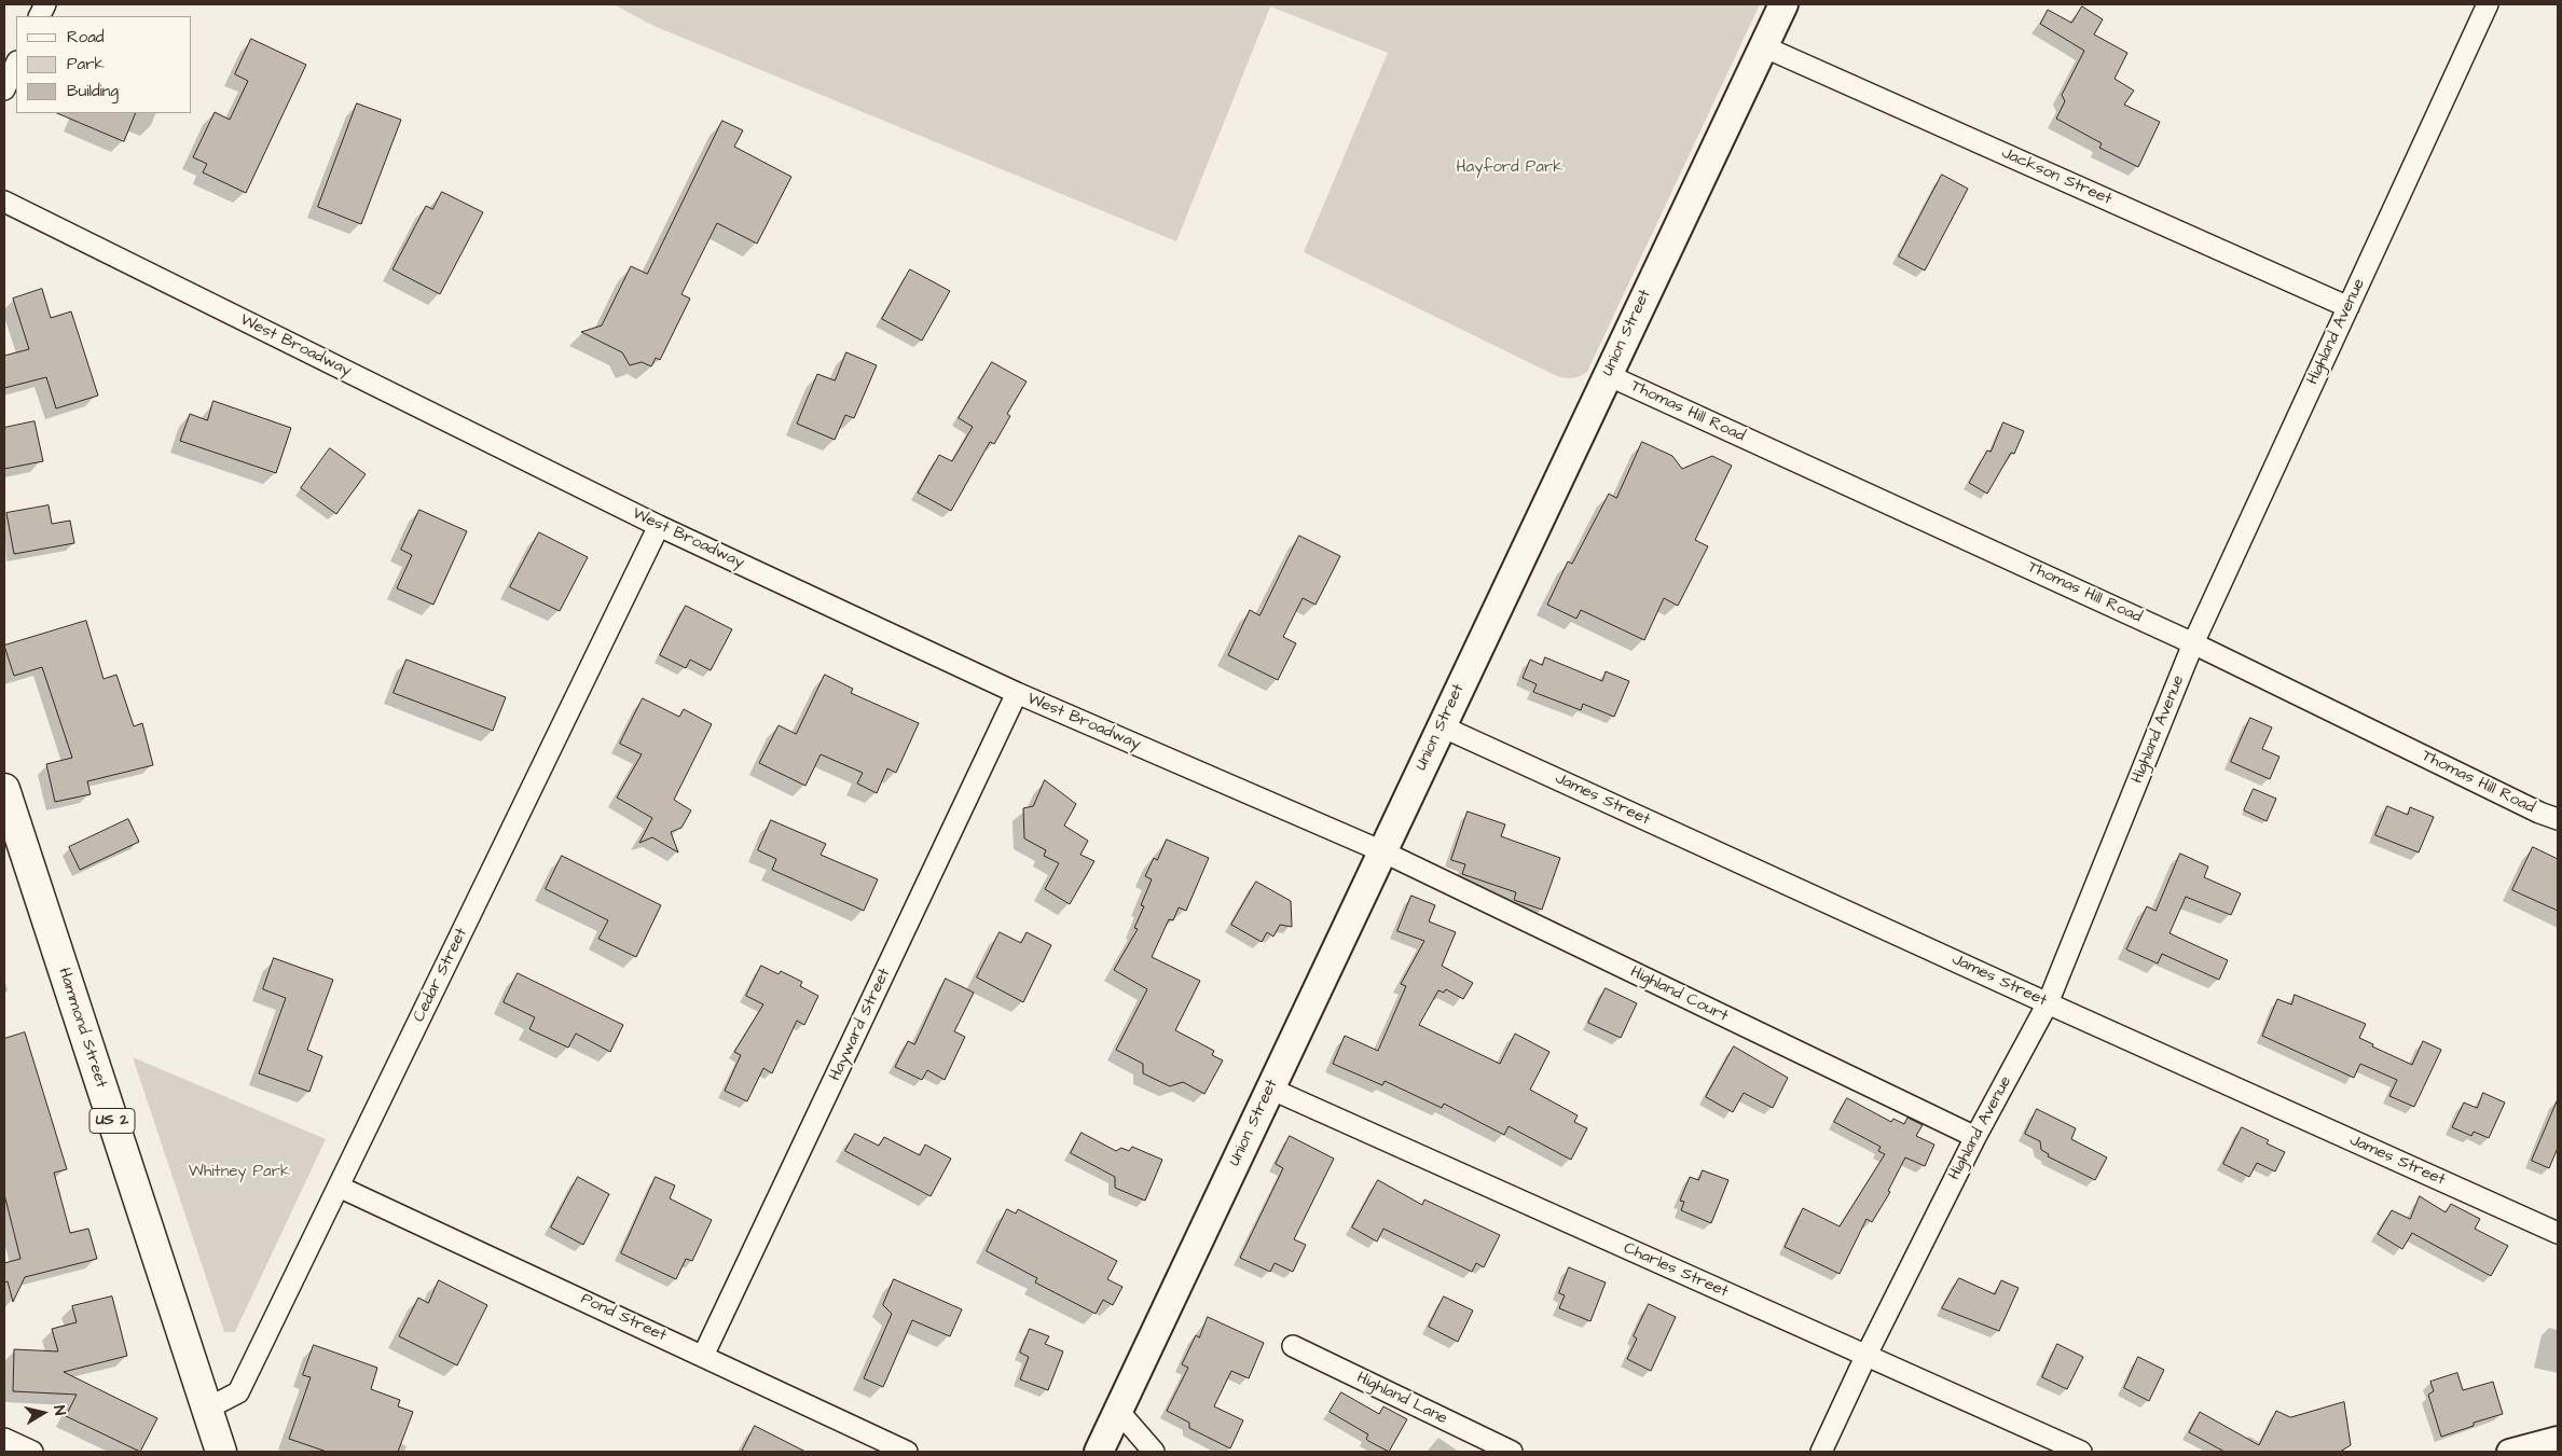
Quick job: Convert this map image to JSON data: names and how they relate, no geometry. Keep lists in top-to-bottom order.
{
  "streets": {
    "main road": ["Union Street", "Hammond Street", "US 2"],
    "street": [
      "Jackson Street",
      "Highland Avenue",
      "West Broadway",
      "Thomas Hill Road",
      "James Street",
      "Cedar Street",
      "Highland Court",
      "Hayward Street",
      "Charles Street",
      "Pond Street",
      "Highland Lane"
    ]
  },
  "crossings": [
    ["Jackson Street", "Highland Avenue"],
    ["Jackson Street", "Union Street"],
    ["Highland Avenue", "Thomas Hill Road"],
    ["Highland Avenue", "James Street"],
    ["Highland Avenue", "Highland Court"],
    ["Highland Avenue", "Charles Street"],
    ["Union Street", "West Broadway"],
    ["Union Street", "Thomas Hill Road"],
    ["Union Street", "James Street"],
    ["Union Street", "Highland Court"],
    ["Union Street", "Charles Street"],
    ["West Broadway", "Cedar Street"],
    ["West Broadway", "Highland Court"],
    ["West Broadway", "Hayward Street"],
    ["Cedar Street", "Hammond Street"],
    ["Cedar Street", "Pond Street"],
    ["Hayward Street", "Pond Street"]
  ],
  "parks": ["Hayford Park", "Whitney Park"],
  "legend": ["Road", "Park", "Building"],
  "north": "right"
}
